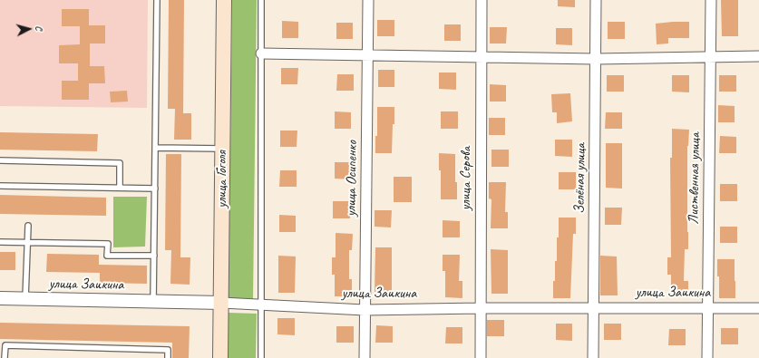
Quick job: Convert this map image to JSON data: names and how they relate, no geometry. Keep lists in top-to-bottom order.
{
  "streets": {
    "main road": ["улица Гоголя"],
    "street": [
      "улица Осипенко",
      "улица Серова",
      "Зелёная улица",
      "Лиственная улица",
      "улица Заикина"
    ]
  },
  "crossings": [
    ["улица Осипенко", "улица Заикина"],
    ["улица Серова", "улица Заикина"],
    ["Зелёная улица", "улица Заикина"],
    ["Лиственная улица", "улица Заикина"],
    ["улица Гоголя", "улица Заикина"]
  ],
  "north": "right"
}
